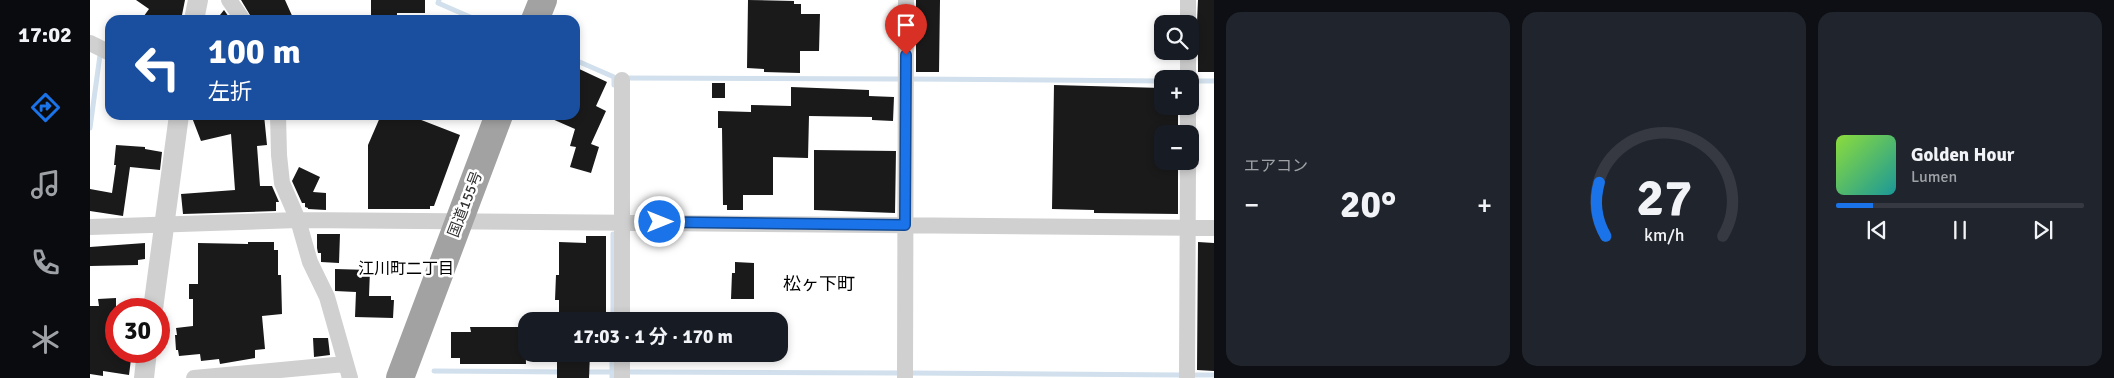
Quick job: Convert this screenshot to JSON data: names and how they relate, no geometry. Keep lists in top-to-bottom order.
{
  "streets": {
    "highway": ["国道155号"]
  },
  "districts": ["江川町二丁目", "松ヶ下町"],
  "page": {
    "tabs": "17:02",
    "tile": "エアコン",
    "map_buttons": ["+", "−"],
    "turn": ["100 m", "左折"],
    "song": ["Golden Hour", "Lumen"],
    "heat": ["−", "20°", "+"],
    "limit": "30",
    "trip": "17:03 · 1 分 · 170 m",
    "gauge": ["27", "km/h"]
  }
}
